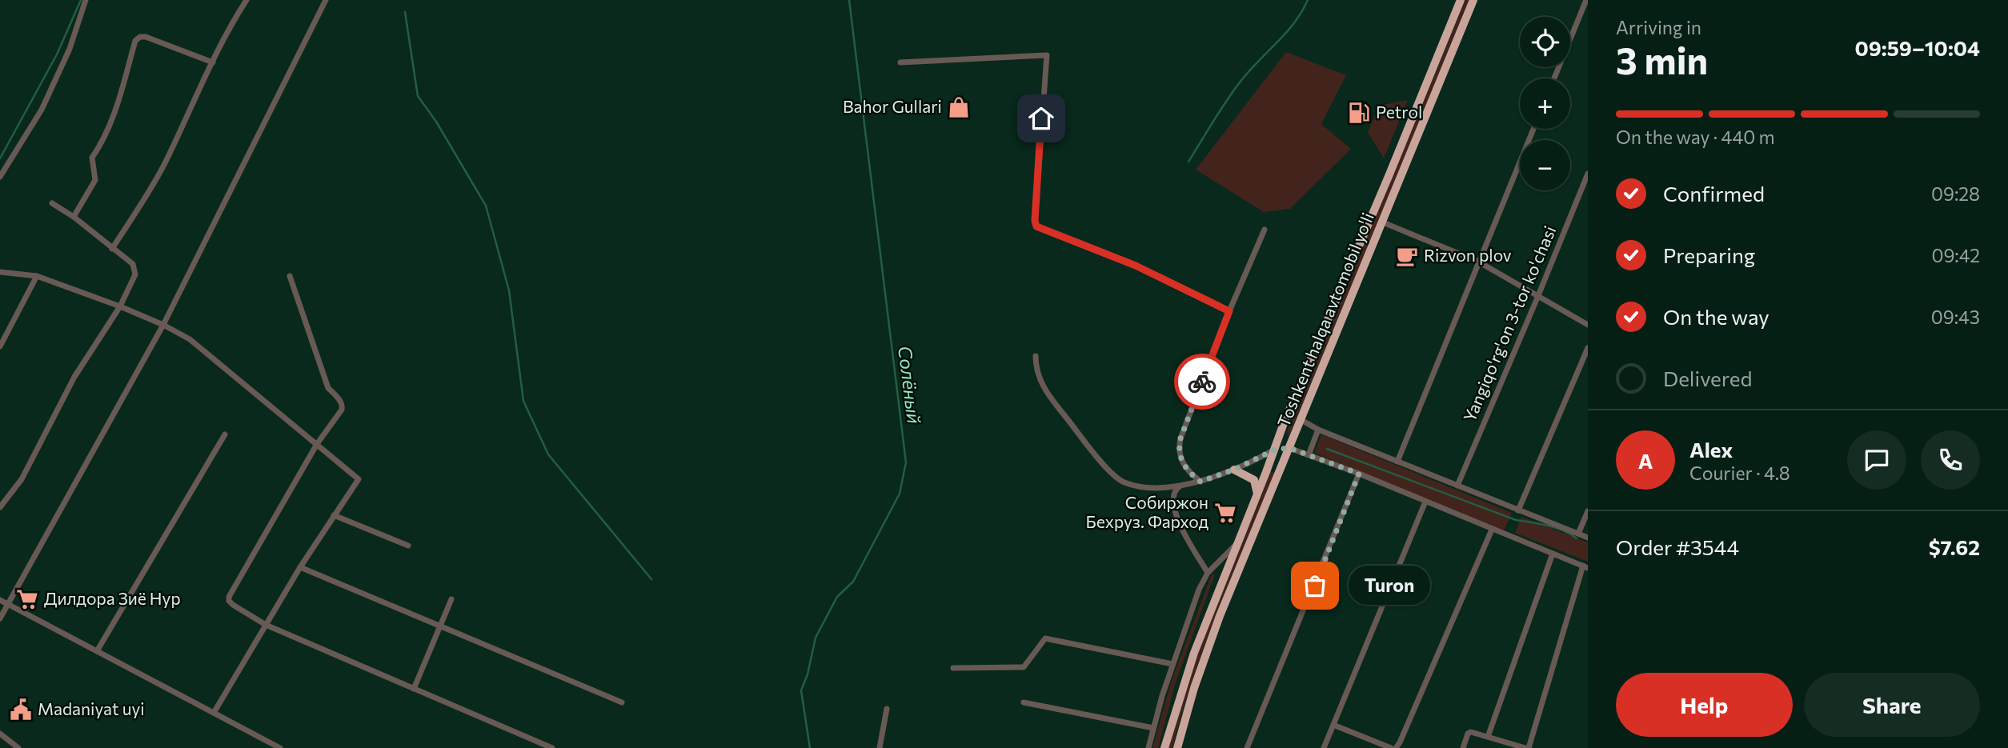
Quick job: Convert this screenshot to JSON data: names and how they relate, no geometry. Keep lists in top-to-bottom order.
{
  "streets": {
    "highway": ["Toshkent halqa avtomobil yo'li"],
    "street": ["Yangiqo'rg'on 3-tor ko'chasi"]
  },
  "water": ["Солёный"],
  "places": {
    "shop": ["Bahor Gullari"],
    "fuel station": ["Petrol"],
    "cafe": ["Rizvon plov"],
    "supermarket": ["Собиржон Бехруз. Фарход", "Дилдора Зиё Нур"],
    "other": ["Turon"],
    "public building": ["Madaniyat uyi"]
  },
  "page": {
    "heading": ["3 min", "Arriving in", "09:59–10:04"],
    "panel": [
      "Alex",
      "Courier · 4.8",
      "Order #3544",
      "$7.62"
    ],
    "map_buttons": ["+", "−"],
    "bar": "On the way · 440 m",
    "list": [
      ["Confirmed", "09:28"],
      ["Preparing", "09:42"],
      ["On the way", "09:43"],
      "Delivered"
    ],
    "round": "A",
    "bubble": "Turon",
    "buttons": ["Help", "Share"]
  }
}
